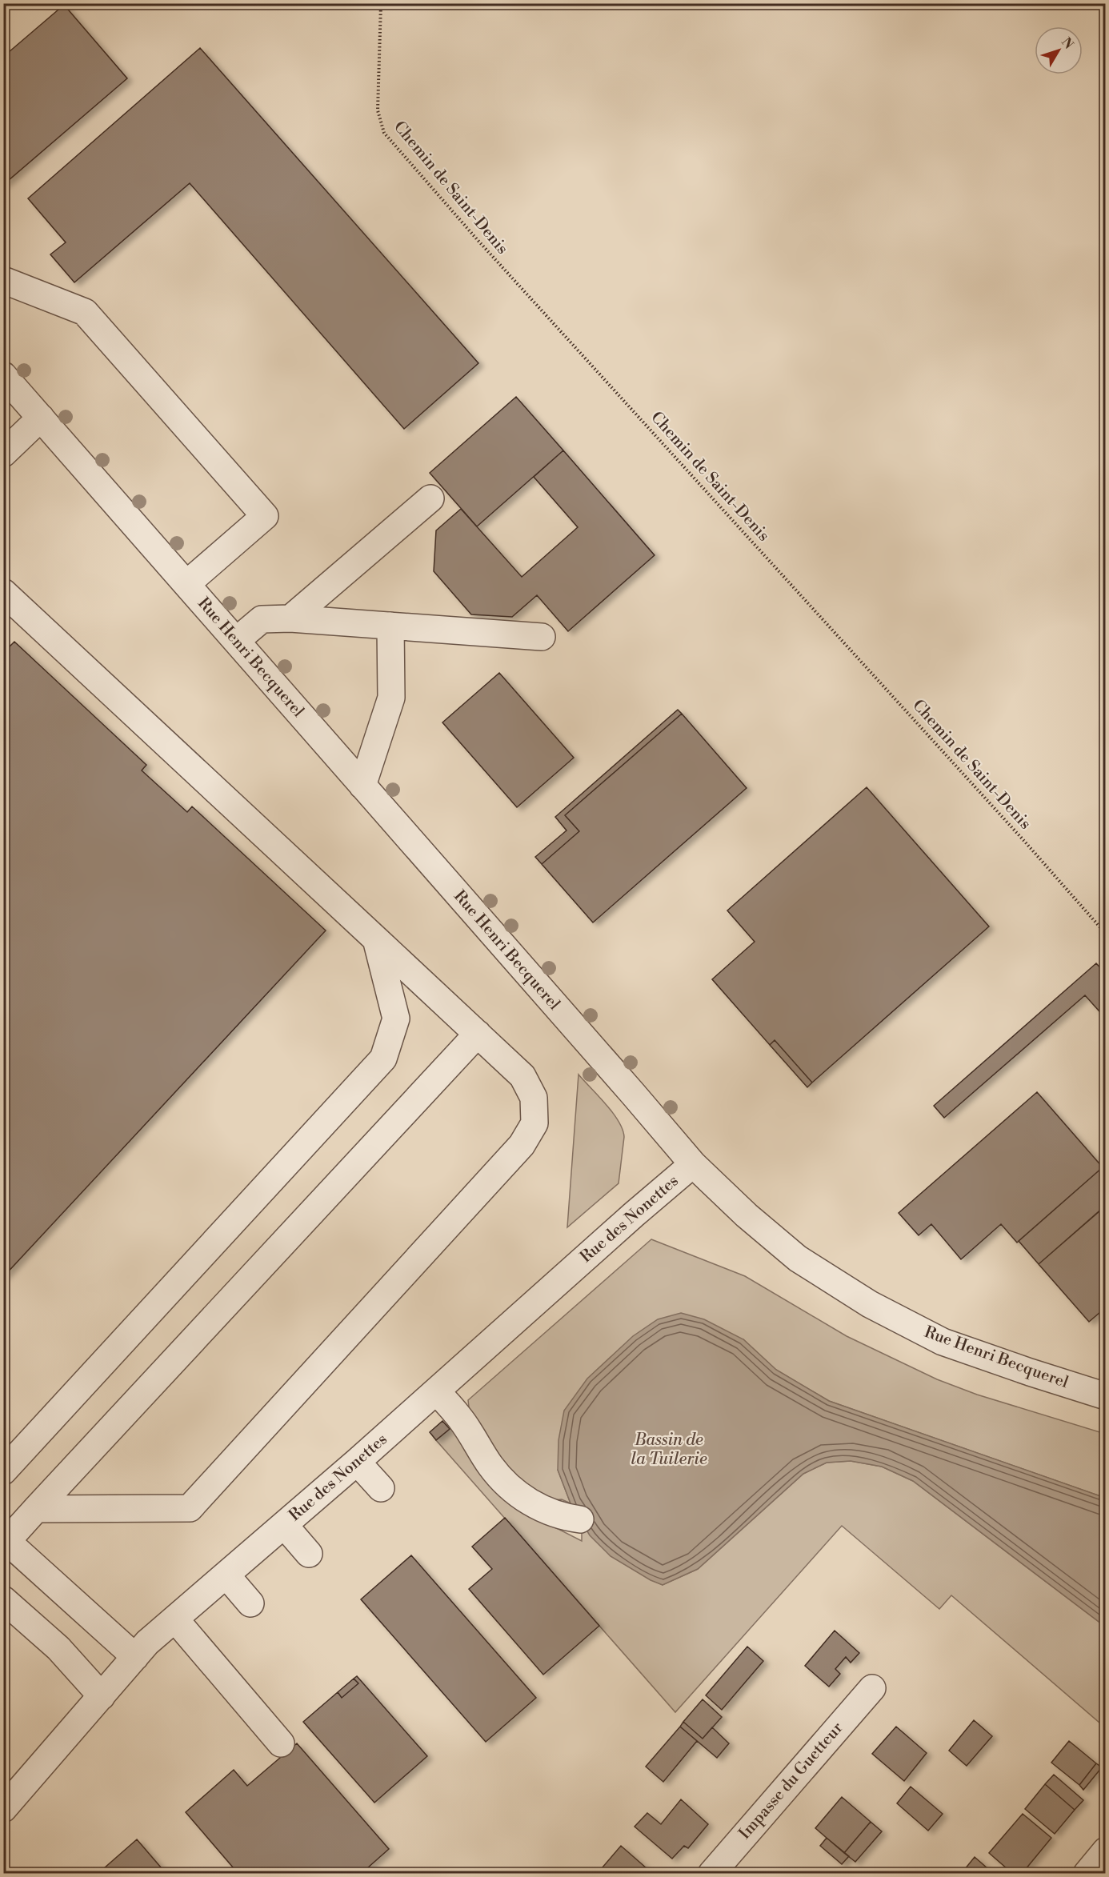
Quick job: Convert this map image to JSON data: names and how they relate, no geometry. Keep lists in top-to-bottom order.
{
  "streets": {
    "street": ["Rue Henri Becquerel", "Rue des Nonettes", "Impasse du Guetteur"],
    "path": ["Chemin de Saint-Denis"]
  },
  "crossings": [
    ["Rue Henri Becquerel", "Rue des Nonettes"]
  ],
  "water": ["Bassin de la Tuilerie"],
  "north": "top right"
}
